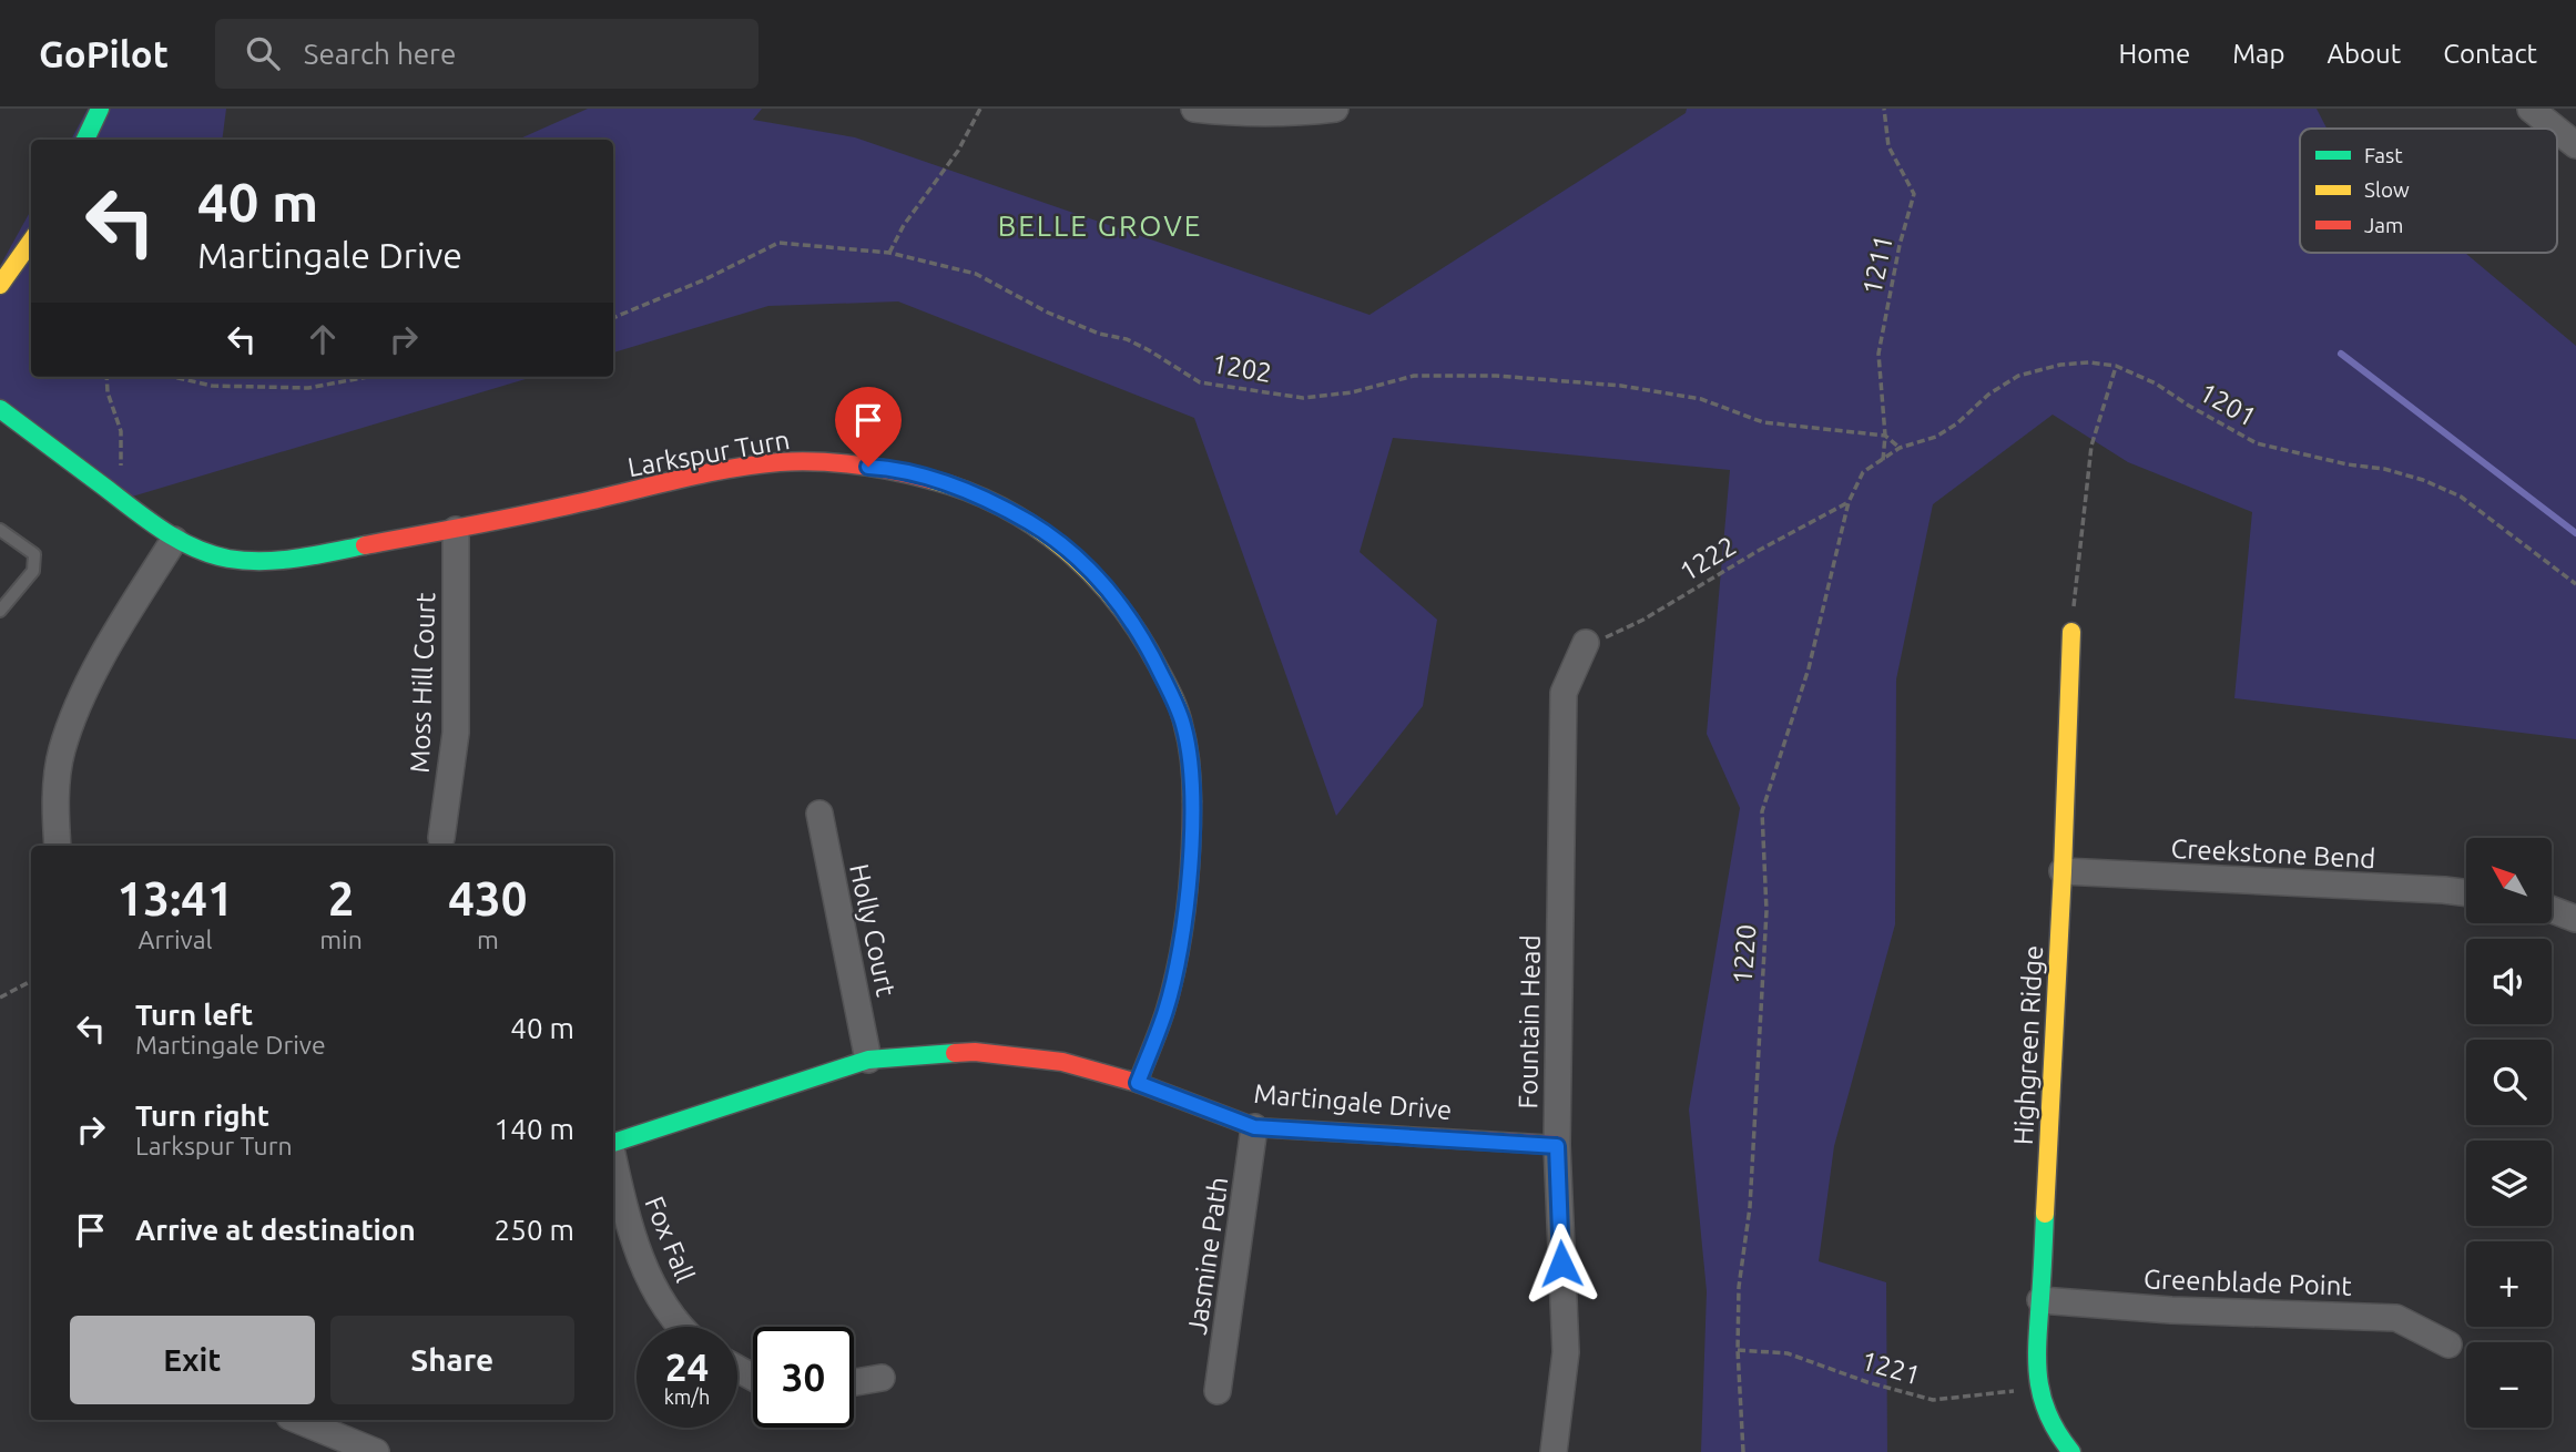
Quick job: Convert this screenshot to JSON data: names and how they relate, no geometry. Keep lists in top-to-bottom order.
{
  "streets": {
    "street": [
      "Larkspur Turn",
      "Moss Hill Court",
      "Creekstone Bend",
      "Holly Court",
      "Fountain Head",
      "Highgreen Ridge",
      "Martingale Drive",
      "Fox Fall",
      "Jasmine Path",
      "Greenblade Point"
    ],
    "path": [
      "1211",
      "1202",
      "1201",
      "1222",
      "1220",
      "1221"
    ]
  },
  "crossings": [
    ["1211", "1202"],
    ["1211", "1201"],
    ["1201", "1220"],
    ["Larkspur Turn", "Moss Hill Court"],
    ["Larkspur Turn", "Martingale Drive"],
    ["1222", "1220"],
    ["1222", "Fountain Head"],
    ["Creekstone Bend", "Highgreen Ridge"],
    ["Holly Court", "Martingale Drive"],
    ["1220", "1221"],
    ["Fountain Head", "Martingale Drive"],
    ["Highgreen Ridge", "Greenblade Point"],
    ["Highgreen Ridge", "1221"],
    ["Martingale Drive", "Jasmine Path"]
  ],
  "districts": ["BELLE GROVE"],
  "legend": ["Fast", "Slow", "Jam"],
  "north": "top left",
  "page": {
    "header": "GoPilot",
    "search": "Search here",
    "nav": [
      "Home",
      "Map",
      "About",
      "Contact"
    ],
    "turn": ["40 m", "Martingale Drive"],
    "map_buttons": ["+", "−"],
    "eta": [
      "13:41",
      "Arrival",
      "2",
      "min",
      "430",
      "m"
    ],
    "list": [
      {
        "name": "Turn left",
        "note": "Martingale Drive",
        "value": "40 m"
      },
      {
        "name": "Turn right",
        "note": "Larkspur Turn",
        "value": "140 m"
      },
      {
        "name": "Arrive at destination",
        "value": "250 m"
      }
    ],
    "buttons": ["Exit", "Share"],
    "speed": "24 km/h",
    "limit": "30"
  }
}
